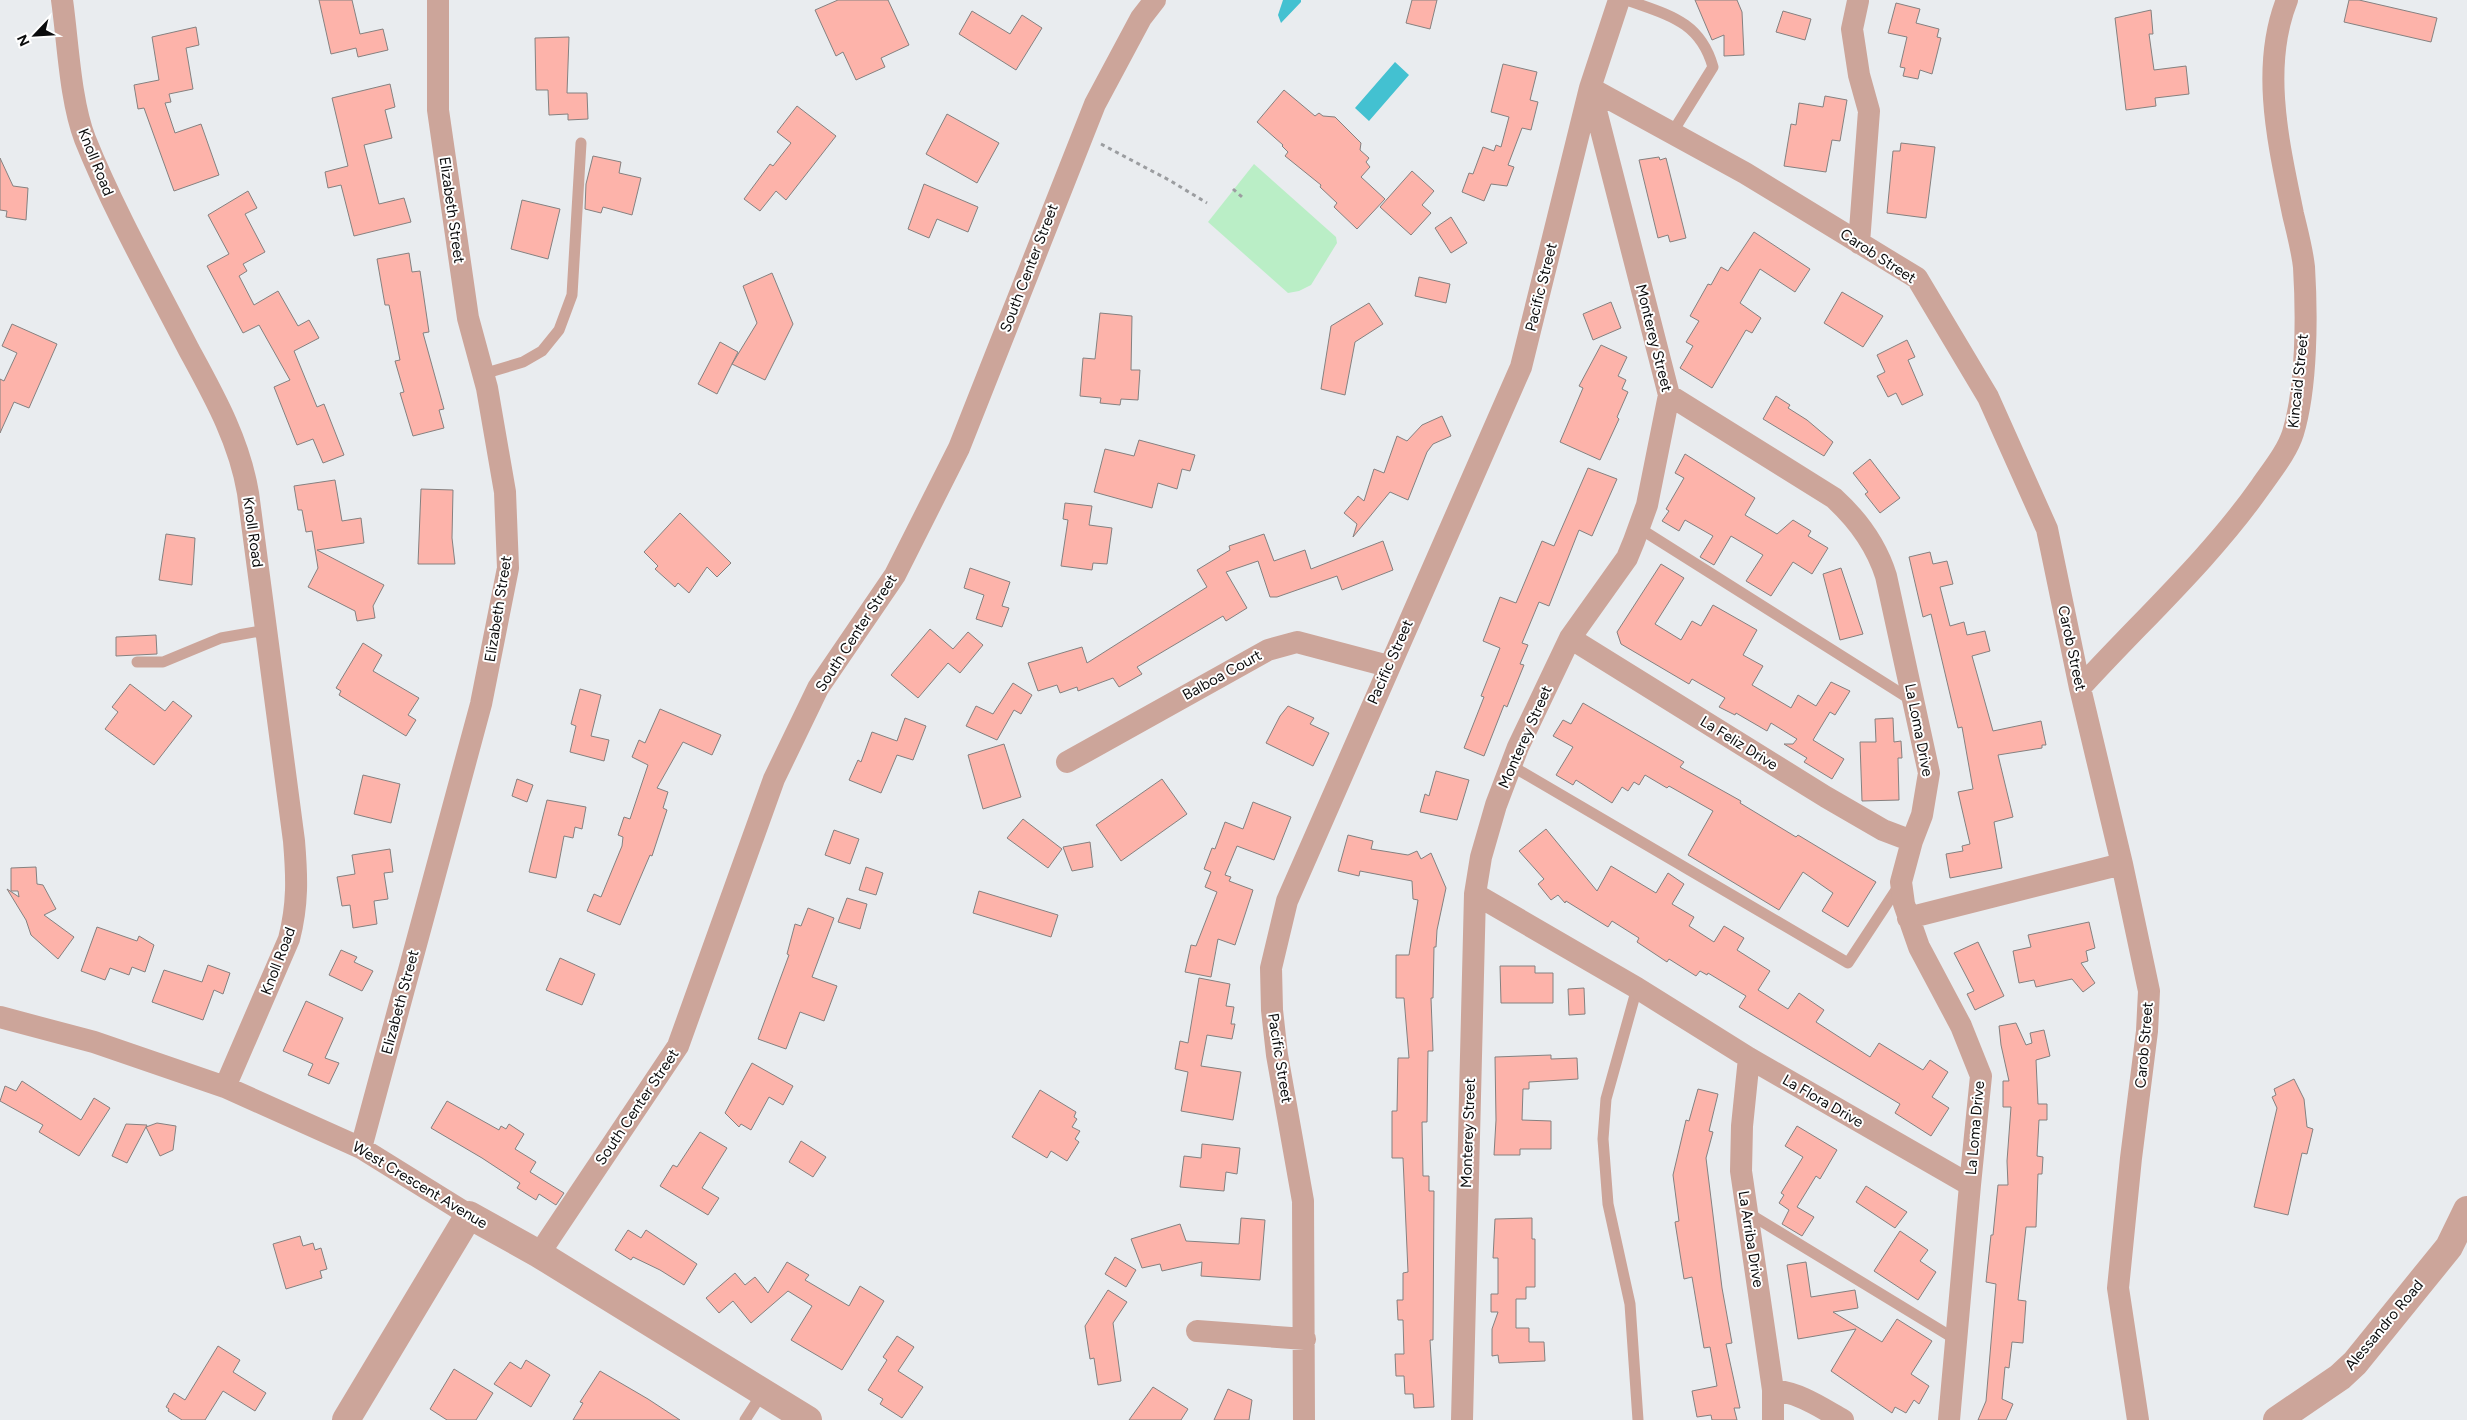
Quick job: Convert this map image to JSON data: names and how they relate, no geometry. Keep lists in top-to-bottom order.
{
  "streets": {
    "street": [
      "Knoll Road",
      "Elizabeth Street",
      "Carob Street",
      "South Center Street",
      "Pacific Street",
      "Monterey Street",
      "Kincaid Street",
      "Balboa Court",
      "La Loma Drive",
      "La Feliz Drive",
      "La Flora Drive",
      "West Crescent Avenue",
      "La Arriba Drive",
      "Alessandro Road"
    ]
  },
  "crossings": [
    ["Knoll Road", "West Crescent Avenue"],
    ["Elizabeth Street", "West Crescent Avenue"],
    ["Carob Street", "Pacific Street"],
    ["Carob Street", "Monterey Street"],
    ["Carob Street", "Kincaid Street"],
    ["South Center Street", "West Crescent Avenue"],
    ["Pacific Street", "Monterey Street"],
    ["Pacific Street", "Balboa Court"],
    ["Monterey Street", "La Loma Drive"],
    ["Monterey Street", "La Feliz Drive"],
    ["Monterey Street", "La Flora Drive"],
    ["La Loma Drive", "La Feliz Drive"],
    ["La Loma Drive", "La Flora Drive"],
    ["La Flora Drive", "La Arriba Drive"]
  ],
  "north": "bottom left"
}
